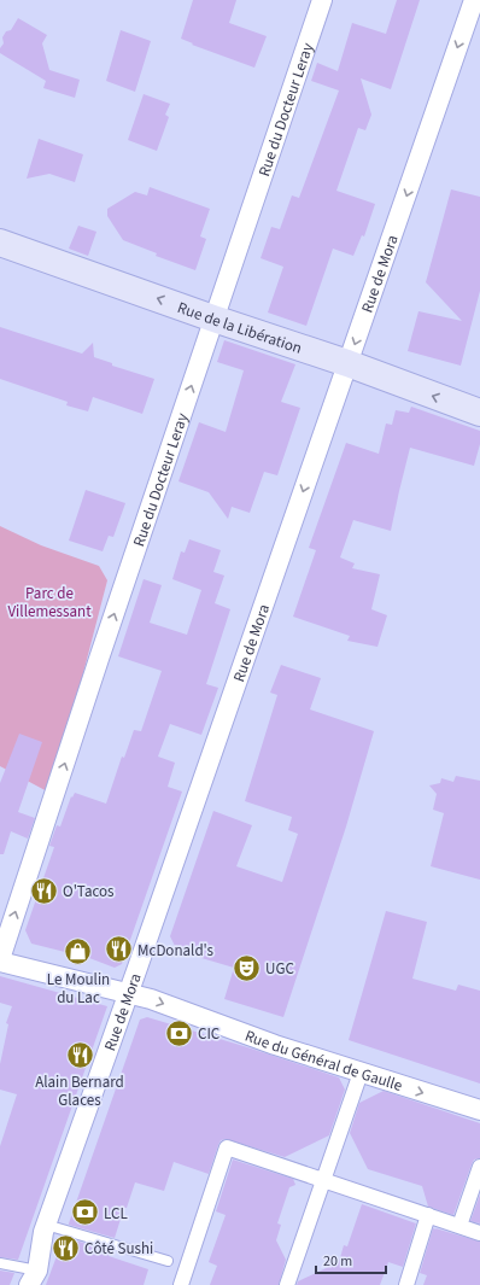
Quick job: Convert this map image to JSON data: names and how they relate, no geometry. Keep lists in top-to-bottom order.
{
  "streets": {
    "main road": ["Rue de la Libération"],
    "street": ["Rue du Docteur Leray", "Rue de Mora", "Rue du Général de Gaulle"]
  },
  "crossings": [
    ["Rue du Docteur Leray", "Rue de la Libération"],
    ["Rue du Docteur Leray", "Rue du Général de Gaulle"],
    ["Rue de Mora", "Rue de la Libération"],
    ["Rue de Mora", "Rue du Général de Gaulle"]
  ],
  "one_way": ["Rue du Docteur Leray", "Rue de Mora", "Rue de la Libération"],
  "parks": ["Parc de Villemessant"],
  "places": {
    "restaurant": [
      "O'Tacos",
      "McDonald's",
      "Alain Bernard Glaces",
      "Côté Sushi"
    ],
    "shop": ["Le Moulin du Lac"],
    "theatre": ["UGC"],
    "bank": ["CIC", "LCL"]
  },
  "scale_bar": "20 m"
}
